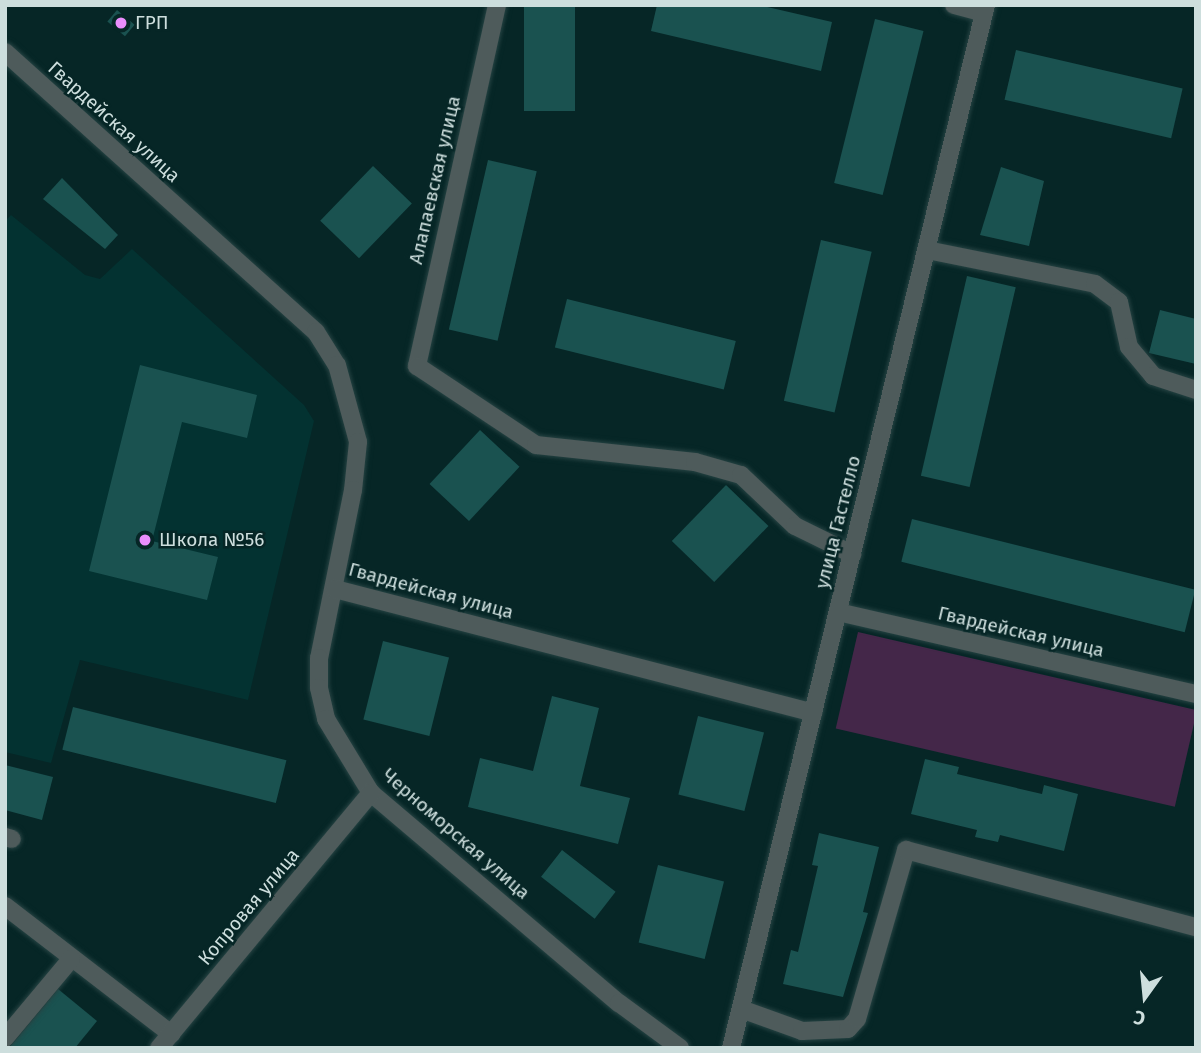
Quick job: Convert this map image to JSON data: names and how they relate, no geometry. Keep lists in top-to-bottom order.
{
  "streets": {
    "street": [
      "Гвардейская улица",
      "Алапаевская улица",
      "улица Гастелло",
      "Черноморская улица",
      "Копровая улица"
    ]
  },
  "crossings": [
    ["Гвардейская улица", "улица Гастелло"],
    ["Гвардейская улица", "Черноморская улица"],
    ["Алапаевская улица", "улица Гастелло"],
    ["Черноморская улица", "Копровая улица"]
  ],
  "places": ["ГРП", "Школа №56"],
  "north": "bottom"
}
